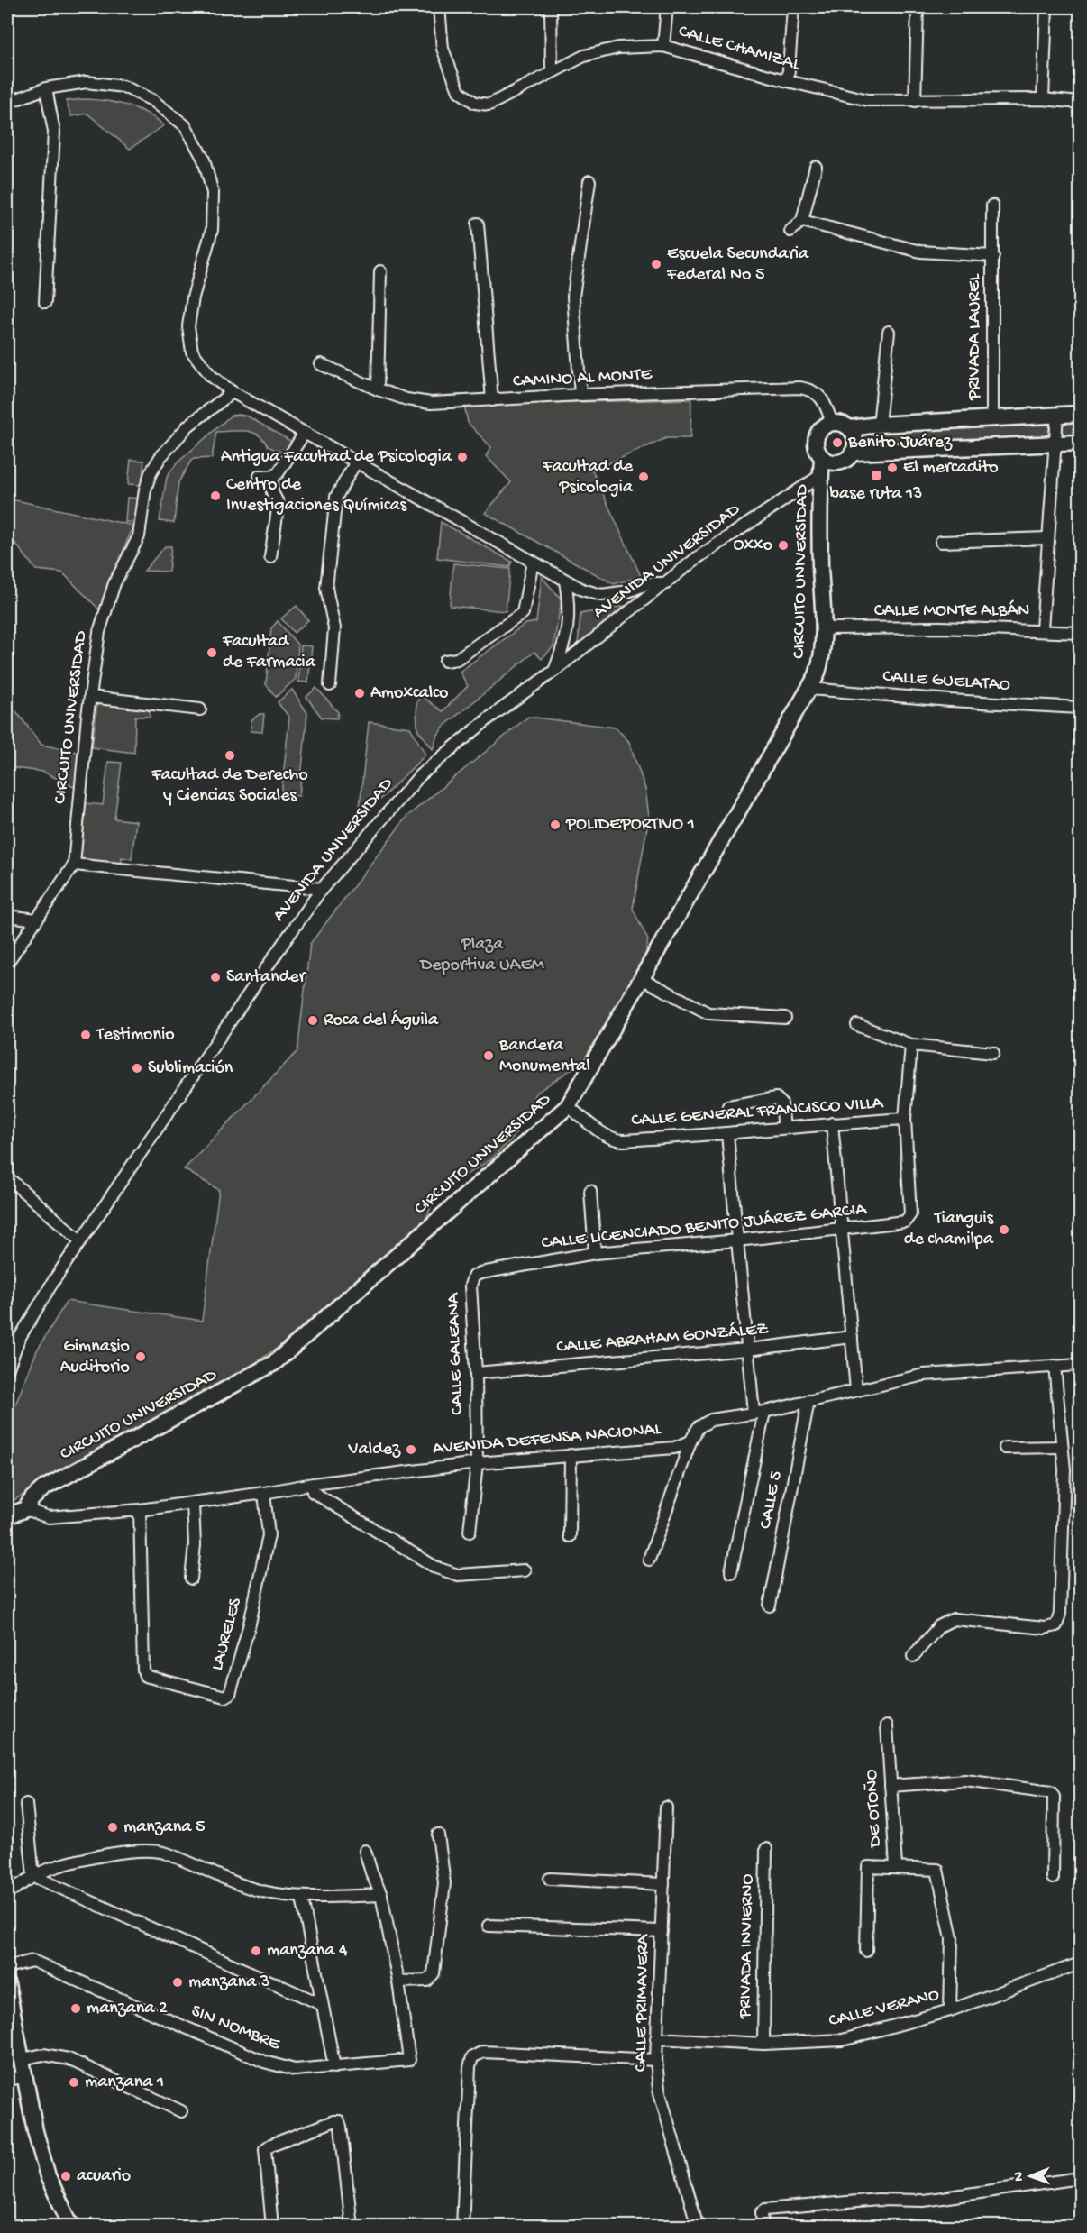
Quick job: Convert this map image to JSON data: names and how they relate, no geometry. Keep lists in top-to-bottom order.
{
  "streets": {
    "street": [
      "CALLE CHAMIZAL",
      "PRIVADA LAUREL",
      "CAMINO AL MONTE",
      "AVENIDA UNIVERSIDAD",
      "CIRCUITO UNIVERSIDAD",
      "CALLE MONTE ALBÁN",
      "CALLE GUELATAO",
      "CALLE GENERAL FRANCISCO VILLA",
      "CALLE LICENCIADO BENITO JUÁREZ GARCIA",
      "CALLE ABRAHAM GONZÁLEZ",
      "CALLE GALEANA",
      "AVENIDA DEFENSA NACIONAL",
      "CALLE 5",
      "LAURELES",
      "DE OTOÑO",
      "PRIVADA INVIERNO",
      "CALLE PRIMAVERA",
      "CALLE VERANO",
      "SIN NOMBRE"
    ]
  },
  "crossings": [
    ["CAMINO AL MONTE", "CIRCUITO UNIVERSIDAD"],
    ["AVENIDA UNIVERSIDAD", "CIRCUITO UNIVERSIDAD"],
    ["CIRCUITO UNIVERSIDAD", "CALLE MONTE ALBÁN"],
    ["CIRCUITO UNIVERSIDAD", "CALLE GUELATAO"],
    ["CIRCUITO UNIVERSIDAD", "CALLE GENERAL FRANCISCO VILLA"],
    ["CIRCUITO UNIVERSIDAD", "AVENIDA DEFENSA NACIONAL"],
    ["CALLE GENERAL FRANCISCO VILLA", "CALLE LICENCIADO BENITO JUÁREZ GARCIA"],
    ["CALLE LICENCIADO BENITO JUÁREZ GARCIA", "CALLE GALEANA"],
    ["CALLE ABRAHAM GONZÁLEZ", "CALLE GALEANA"],
    ["CALLE GALEANA", "AVENIDA DEFENSA NACIONAL"],
    ["AVENIDA DEFENSA NACIONAL", "LAURELES"],
    ["DE OTOÑO", "CALLE VERANO"],
    ["PRIVADA INVIERNO", "CALLE VERANO"],
    ["CALLE PRIMAVERA", "CALLE VERANO"]
  ],
  "parks": ["Plaza Deportiva UAEM"],
  "places": {
    "other": [
      "Escuela Secundaria Federal No 5",
      "Benito Juárez",
      "Antigua Facultad de Psicologia",
      "El mercadito",
      "Facultad de Psicologia",
      "Centro de Investigaciones Químicas",
      "Oxxo",
      "Facultad de Farmacia",
      "Amoxcalco",
      "Facultad de Derecho y Ciencias Sociales",
      "POLIDEPORTIVO 1",
      "Santander",
      "Roca del Águila",
      "Testimonio",
      "Bandera Monumental",
      "Sublimación",
      "Tianguis de chamilpa",
      "Gimnasio Auditorio",
      "Valdez",
      "manzana 5",
      "manzana 4",
      "manzana 3",
      "manzana 2",
      "manzana 1",
      "acuario"
    ],
    "transit": ["base ruta 13"]
  },
  "north": "left"
}
